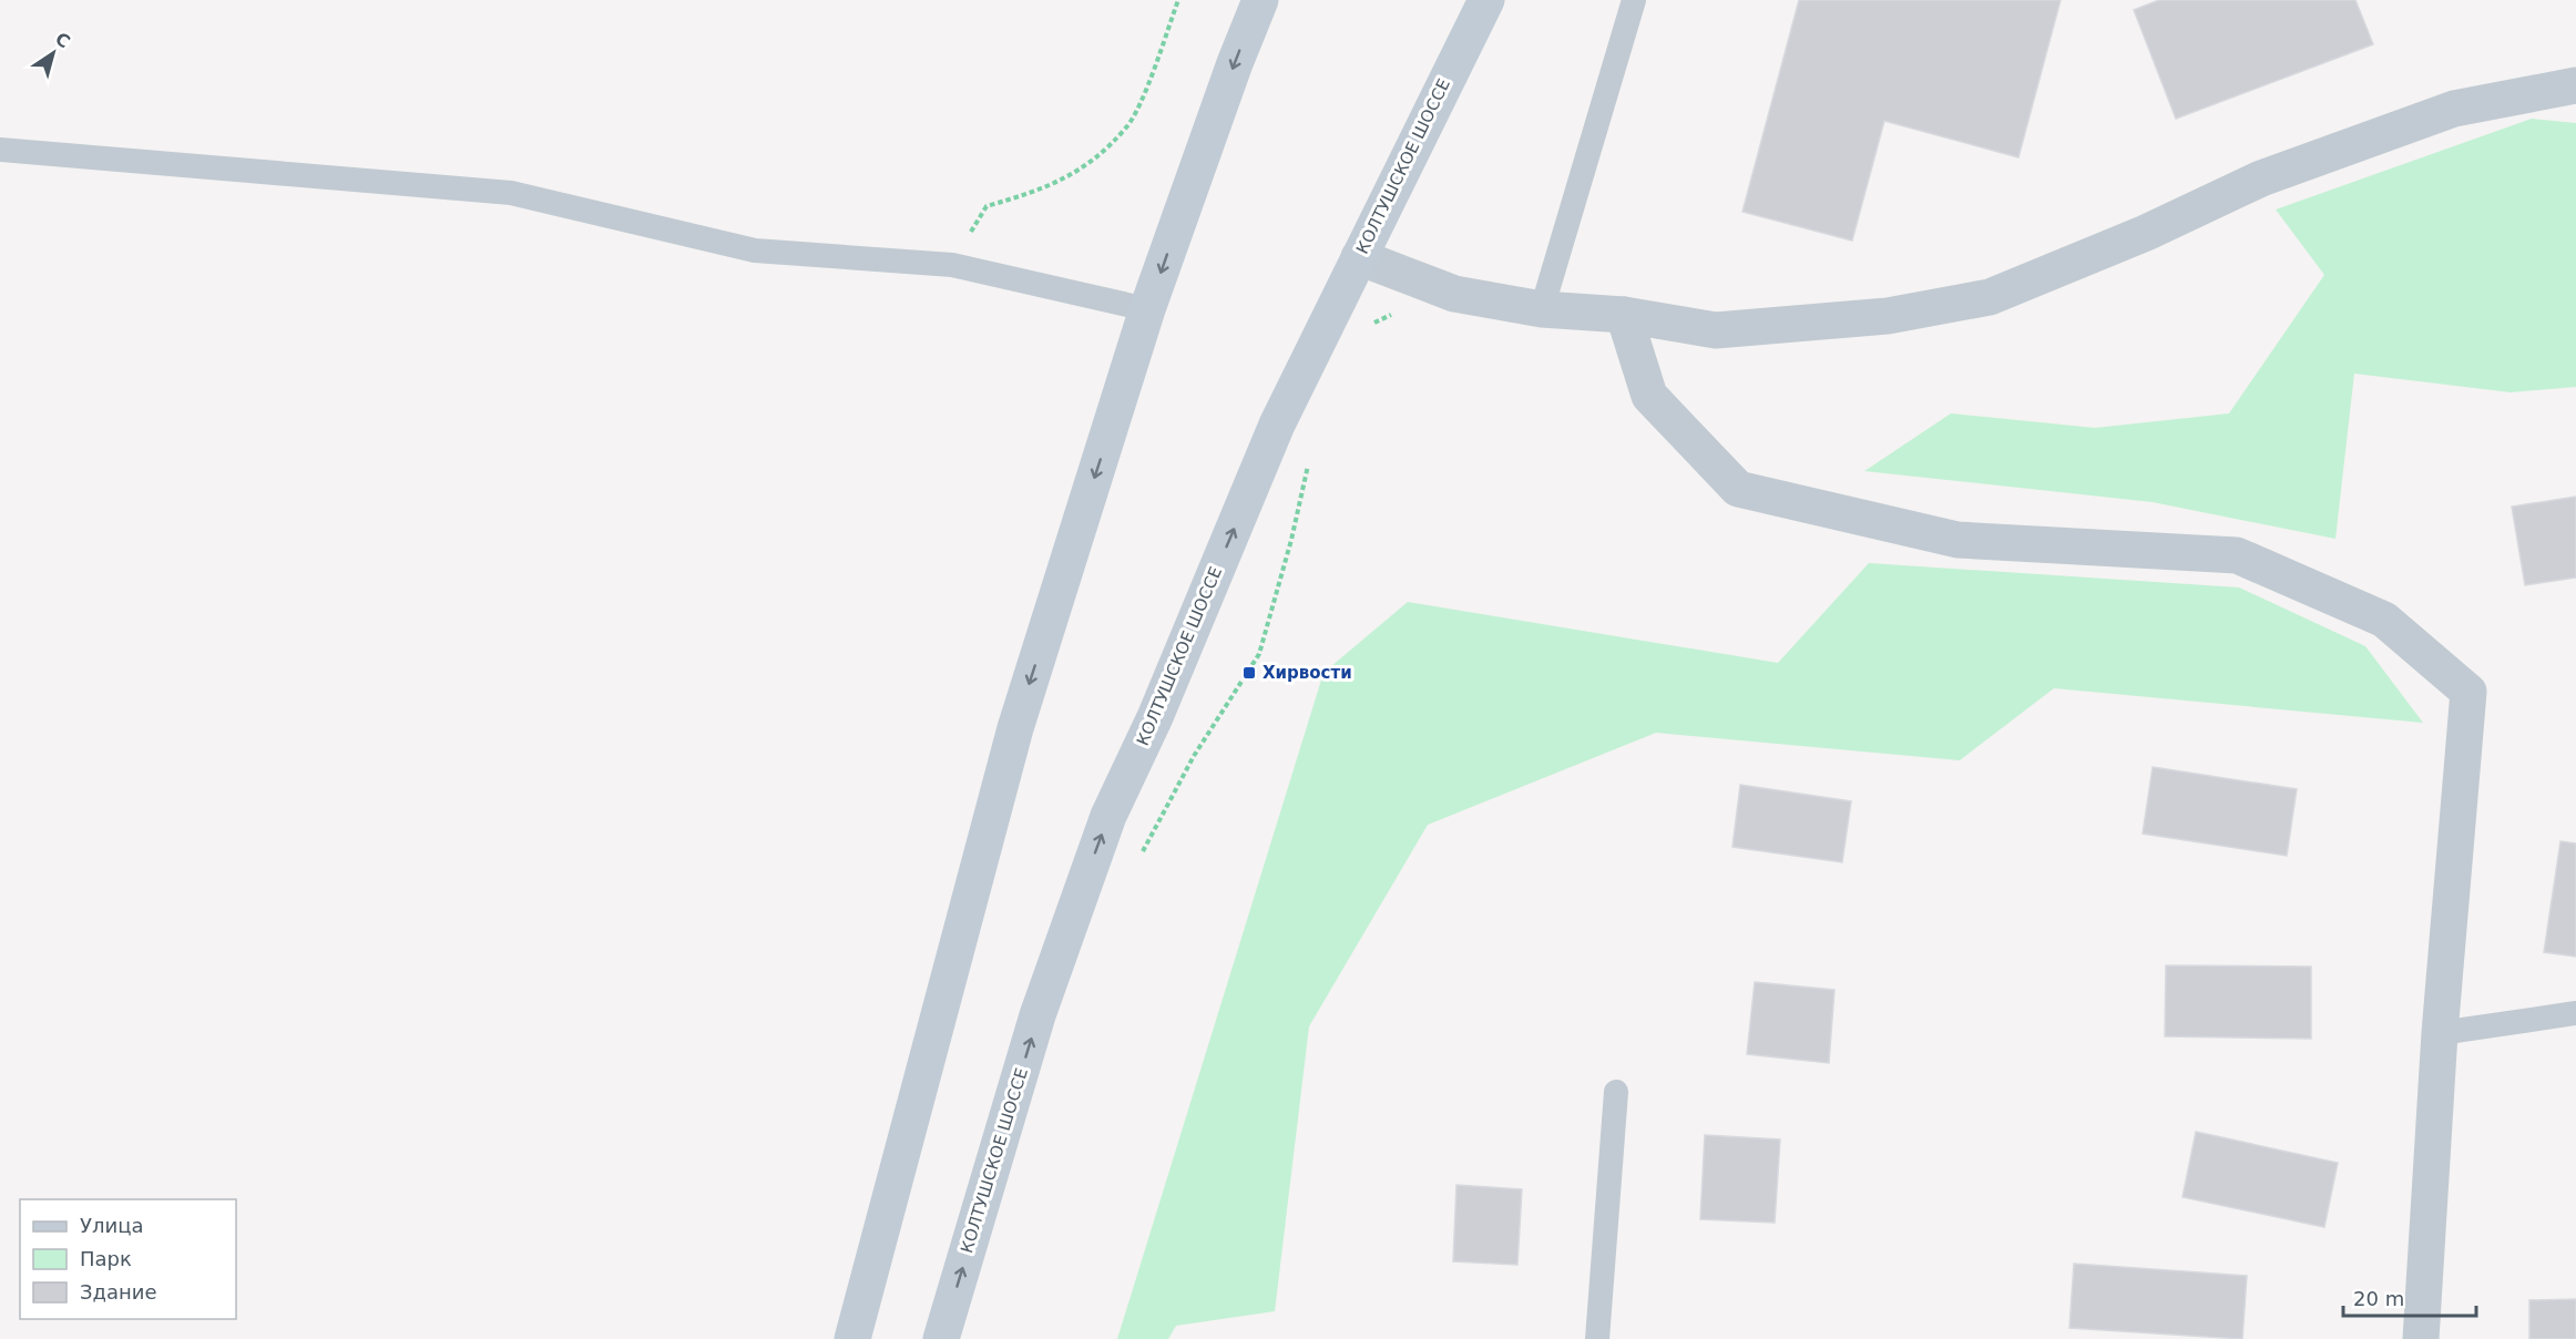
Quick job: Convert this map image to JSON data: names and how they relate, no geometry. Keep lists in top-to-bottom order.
{
  "streets": {
    "main road": ["КОЛТУШСКОЕ ШОССЕ"]
  },
  "places": {
    "transit": ["Хирвости"]
  },
  "legend": ["Улица", "Парк", "Здание"],
  "scale_bar": "20 m",
  "north": "top right"
}
